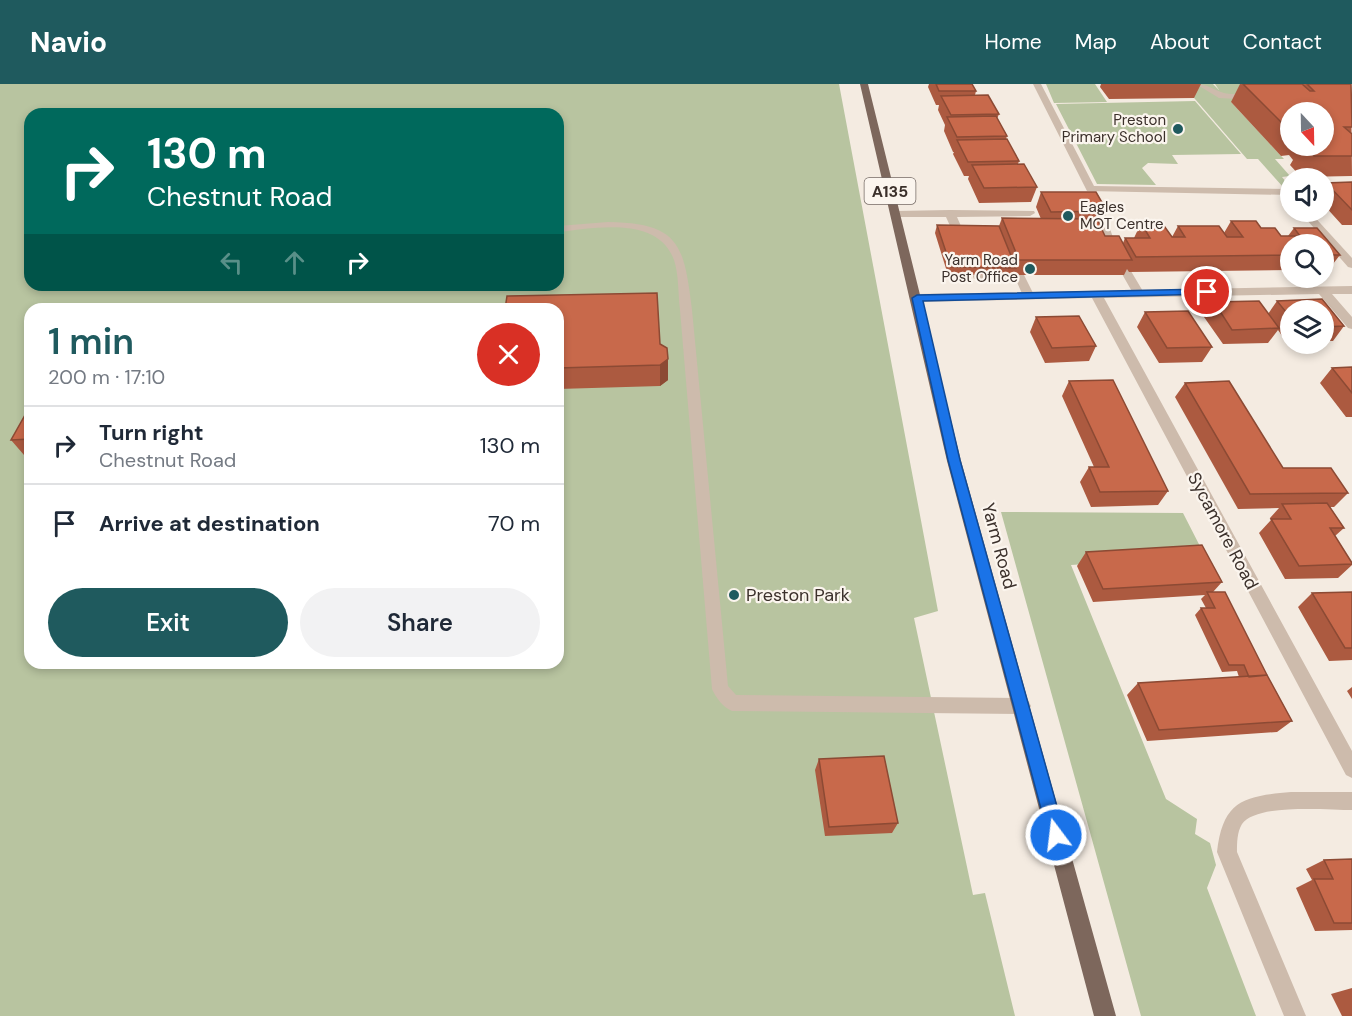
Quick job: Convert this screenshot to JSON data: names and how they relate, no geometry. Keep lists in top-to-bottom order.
{
  "streets": {
    "main road": ["A135", "Yarm Road"],
    "street": ["Sycamore Road"]
  },
  "places": [
    "Preston Primary School",
    "Eagles MOT Centre",
    "Yarm Road Post Office",
    "Preston Park"
  ],
  "north": "bottom",
  "page": {
    "header": "Navio",
    "nav": [
      "Home",
      "Map",
      "About",
      "Contact"
    ],
    "turn": ["130 m", "Chestnut Road"],
    "heading": ["1 min", "200 m · 17:10"],
    "list": [
      {
        "name": "Turn right",
        "note": "Chestnut Road",
        "value": "130 m"
      },
      {
        "name": "Arrive at destination",
        "value": "70 m"
      }
    ],
    "buttons": ["Exit", "Share"]
  }
}
